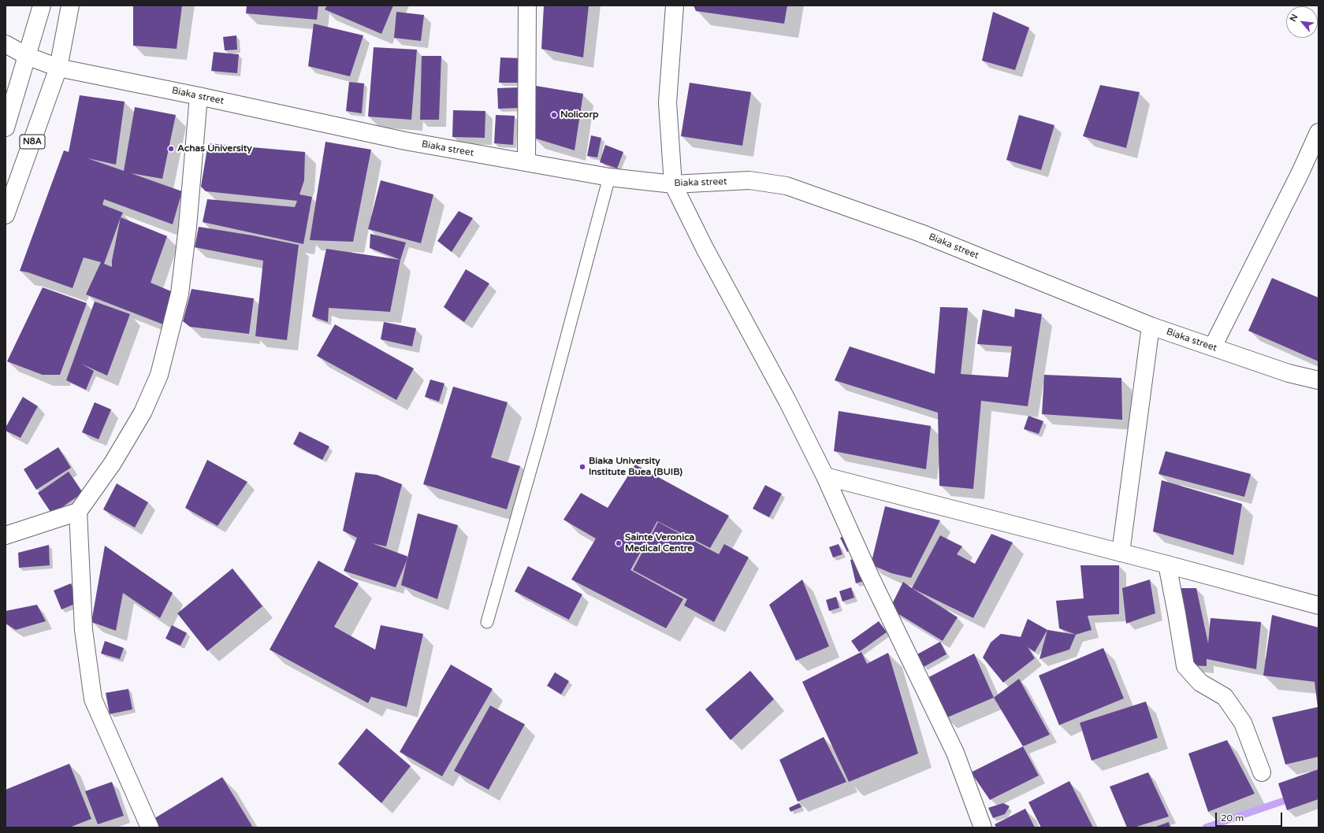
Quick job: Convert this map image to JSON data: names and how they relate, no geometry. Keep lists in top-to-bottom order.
{
  "streets": {
    "main road": ["Biaka street", "N8A"]
  },
  "crossings": [
    ["Biaka street", "N8A"]
  ],
  "places": [
    "Nolicorp",
    "Achas University",
    "Biaka University Institute Buea (BUIB)",
    "Sainte Veronica Medical Centre"
  ],
  "scale_bar": "20 m",
  "north": "top left"
}
